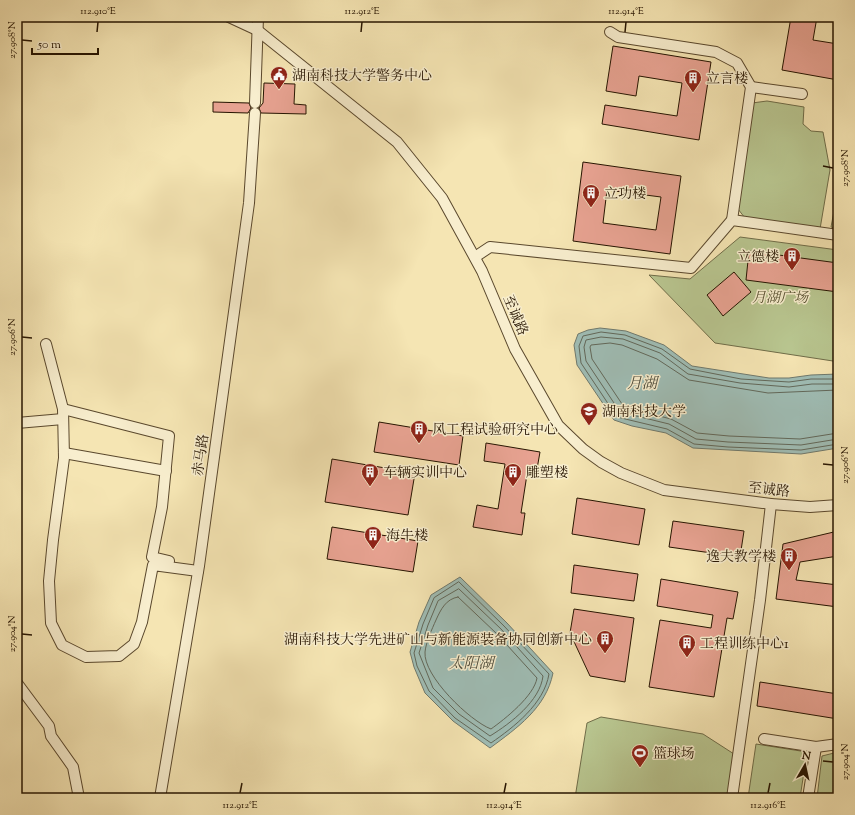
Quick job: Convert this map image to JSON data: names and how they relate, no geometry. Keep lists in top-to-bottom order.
{
  "streets": {
    "street": ["至诚路", "赤马路"]
  },
  "crossings": [
    ["至诚路", "赤马路"]
  ],
  "water": ["月湖", "太阳湖"],
  "parks": ["月湖广场"],
  "places": {
    "public building": ["湖南科技大学警务中心"],
    "building": [
      "立言楼",
      "立功楼",
      "立德楼",
      "风工程试验研究中心",
      "车辆实训中心",
      "雕塑楼",
      "海牛楼",
      "逸夫教学楼",
      "湖南科技大学先进矿山与新能源装备协同创新中心",
      "工程训练中心1"
    ],
    "school or university": ["湖南科技大学"],
    "sports": ["篮球场"]
  },
  "scale_bar": "50 m",
  "north": "top",
  "coordinates": [
    "112.910°E",
    "112.912°E",
    "112.914°E",
    "27.908°N",
    "27.906°N",
    "27.904°N",
    "112.916°E"
  ]
}
